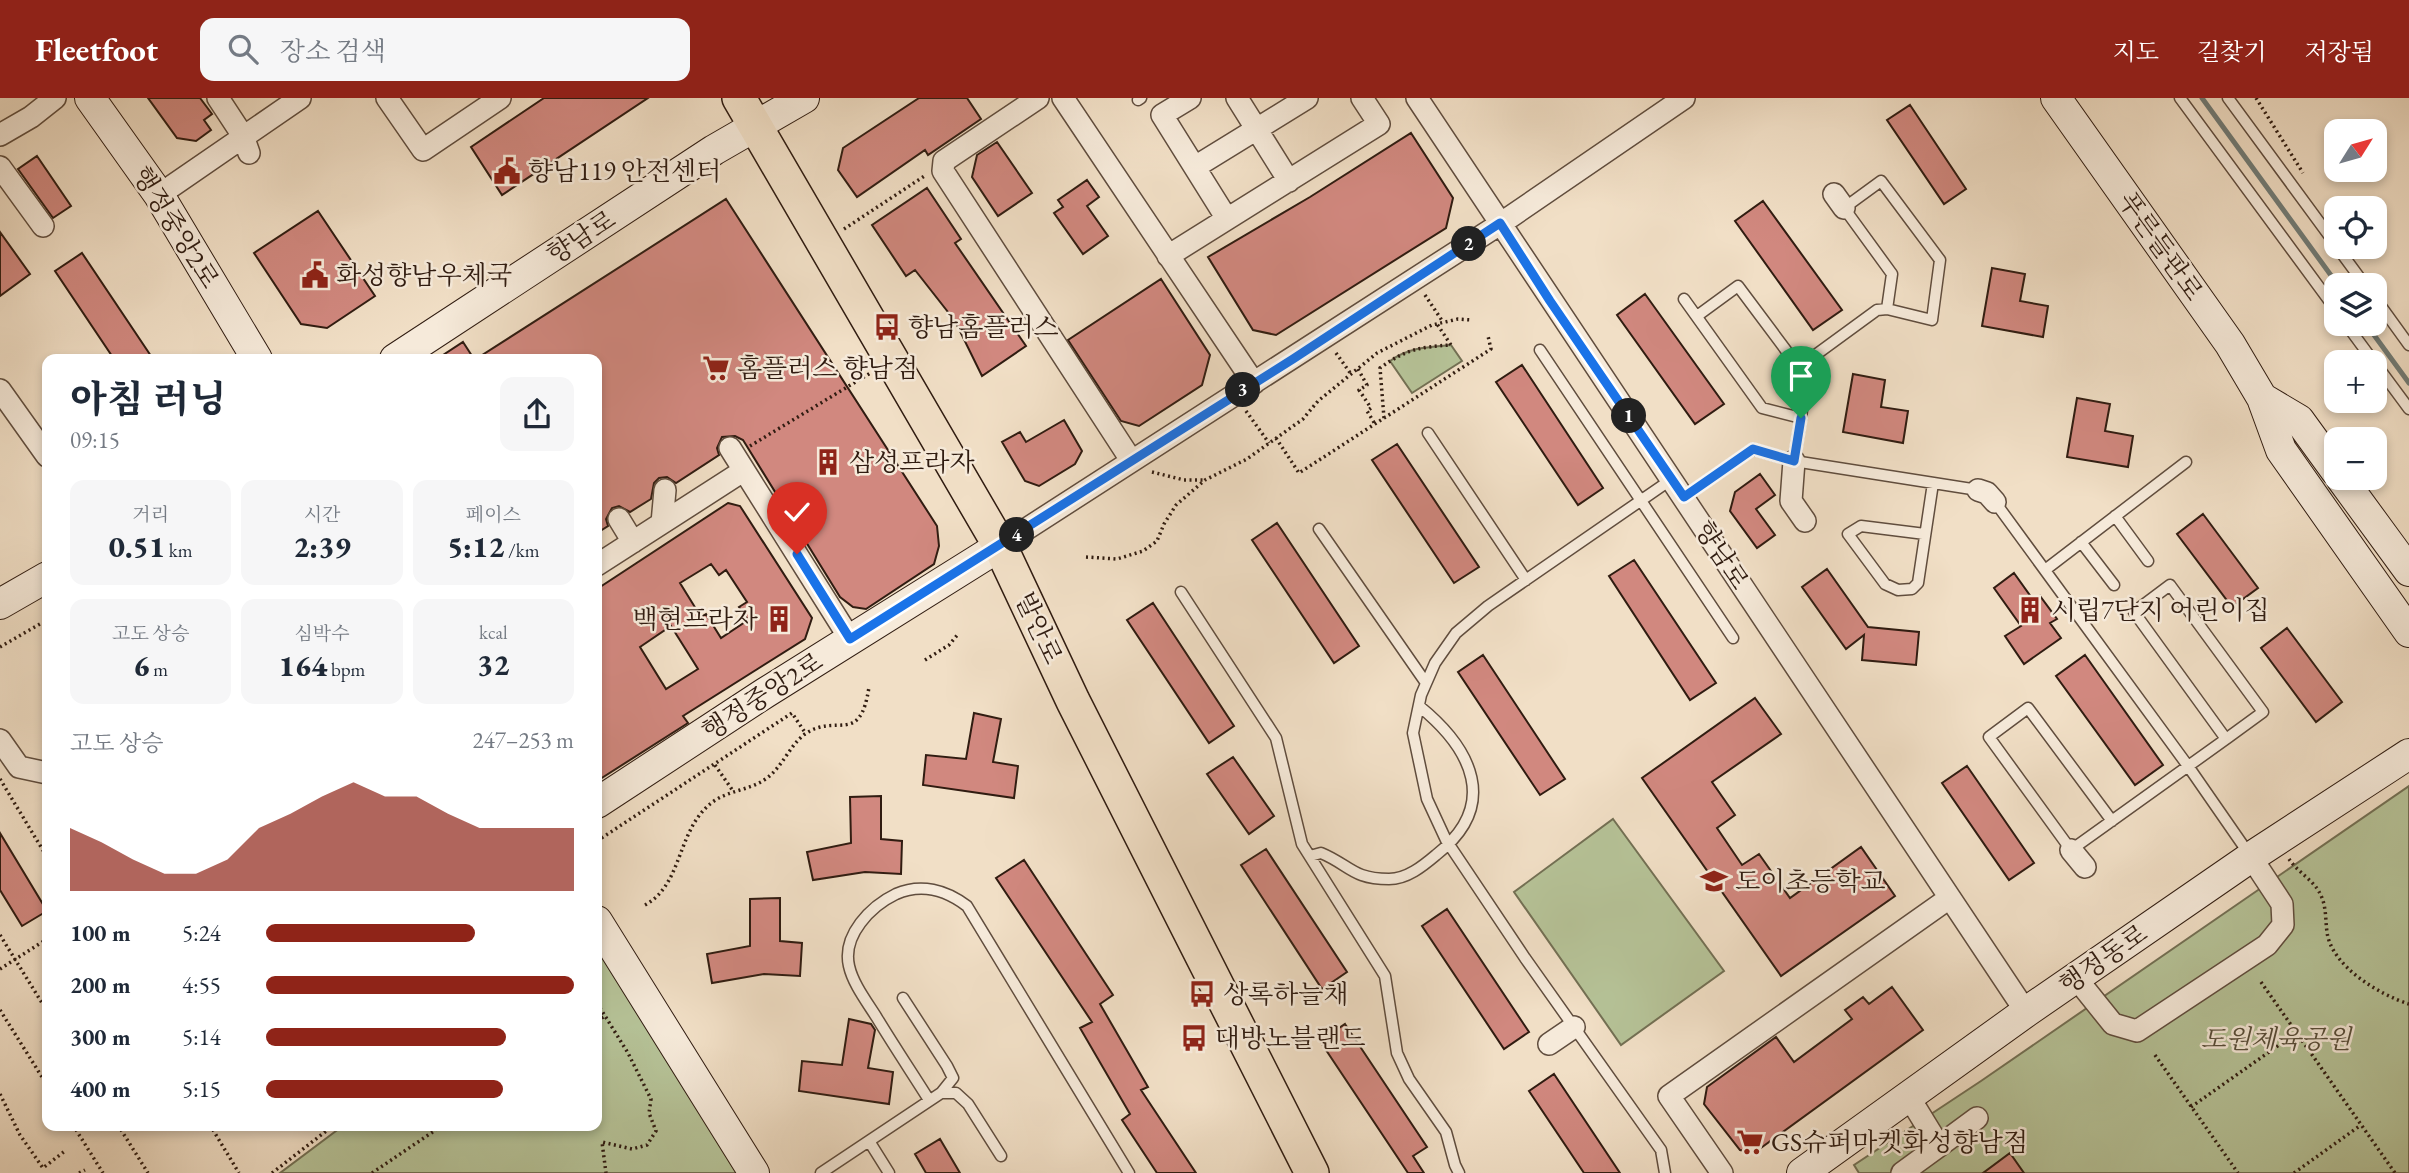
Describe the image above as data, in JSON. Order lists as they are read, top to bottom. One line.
{"streets":{"main road":["발안로"],"street":["행정중앙2로","향남로","푸른들판로","행정동로"]},"crossings":[["행정중앙2로","발안로"],["향남로","발안로"],["향남로","행정동로"]],"parks":["도원체육공원"],"places":{"public building":["향남119 안전센터","화성향남우체국"],"bus stop":["향남홈플러스","상록하늘채","대방노블랜드"],"supermarket":["홈플러스 향남점","GS슈퍼마켓화성향남점"],"building":["삼성프라자","시립7단지 어린이집","백현프라자"],"school or university":["도이초등학교"]},"north":"top right","page":{"header":"Fleetfoot","search":"장소 검색","nav":["지도","길찾기","저장됨"],"map_buttons":["+","−"],"pins":["2","3","1","4"],"heading":["아침 러닝","09:15"],"stats":[["거리","0.51 km"],["시간","2:39"],["페이스","5:12 /km"],["고도 상승","6 m"],["심박수","164 bpm"],["kcal","32"]],"chart":["고도 상승","247–253 m"],"list":[{"name":"100 m","note":"5:24"},{"name":"200 m","note":"4:55"},{"name":"300 m","note":"5:14"},{"name":"400 m","note":"5:15"}]}}
